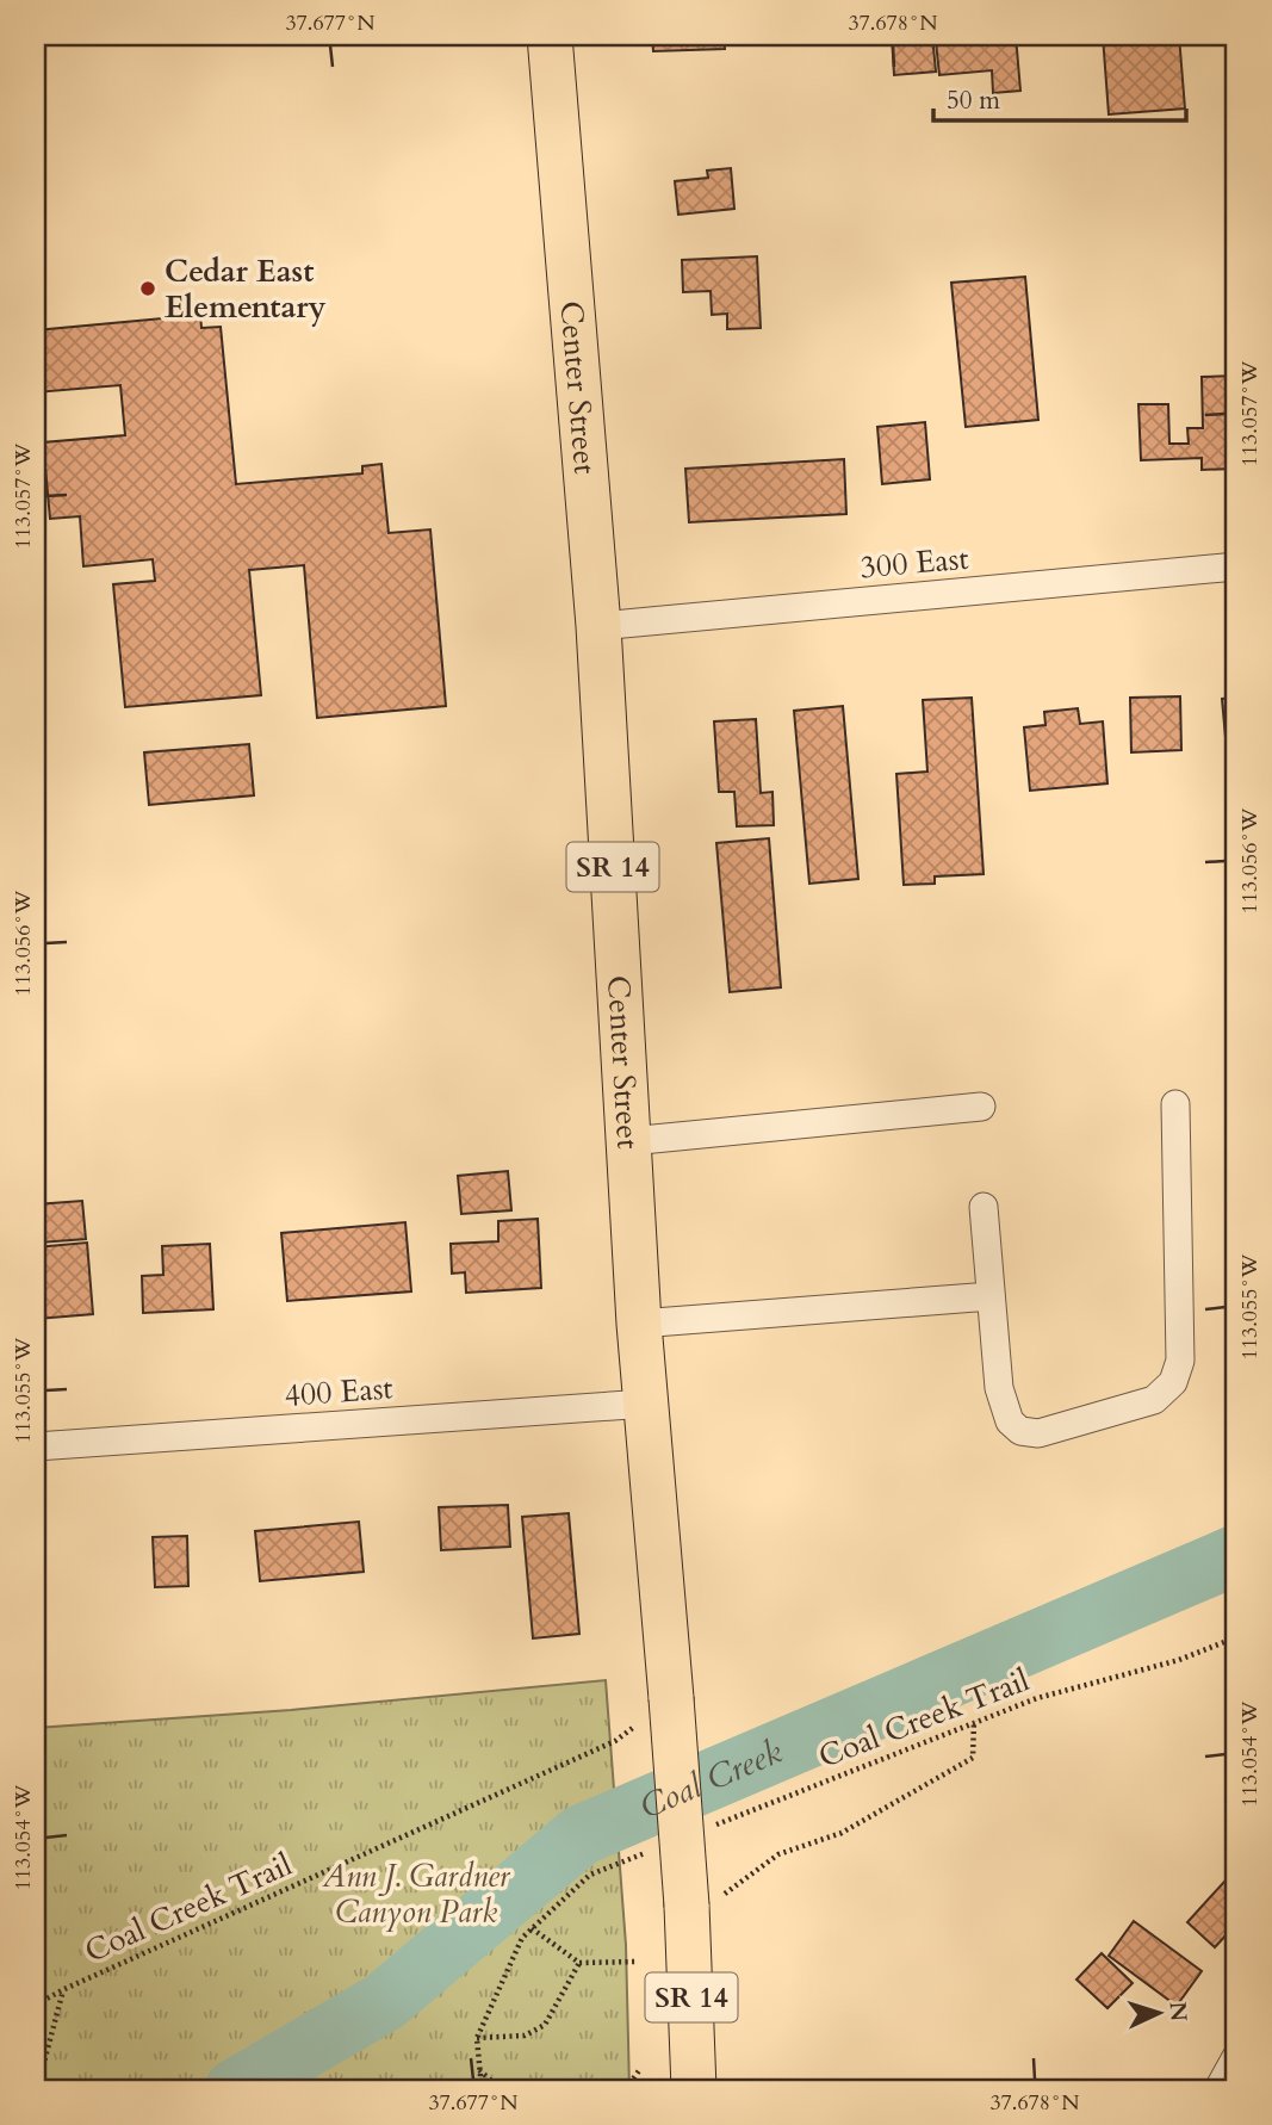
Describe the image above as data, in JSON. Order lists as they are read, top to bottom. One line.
{"streets":{"main road":["Center Street","SR 14"],"street":["300 East","400 East"],"path":["Coal Creek Trail"]},"crossings":[["Center Street","300 East"],["Center Street","400 East"],["Center Street","Coal Creek Trail"]],"water":["Coal Creek"],"parks":["Ann J. Gardner Canyon Park"],"places":["Cedar East Elementary"],"scale_bar":"50 m","north":"right","coordinates":["37.677°N","37.678°N","113.057°W","113.056°W","113.055°W","113.054°W"]}
